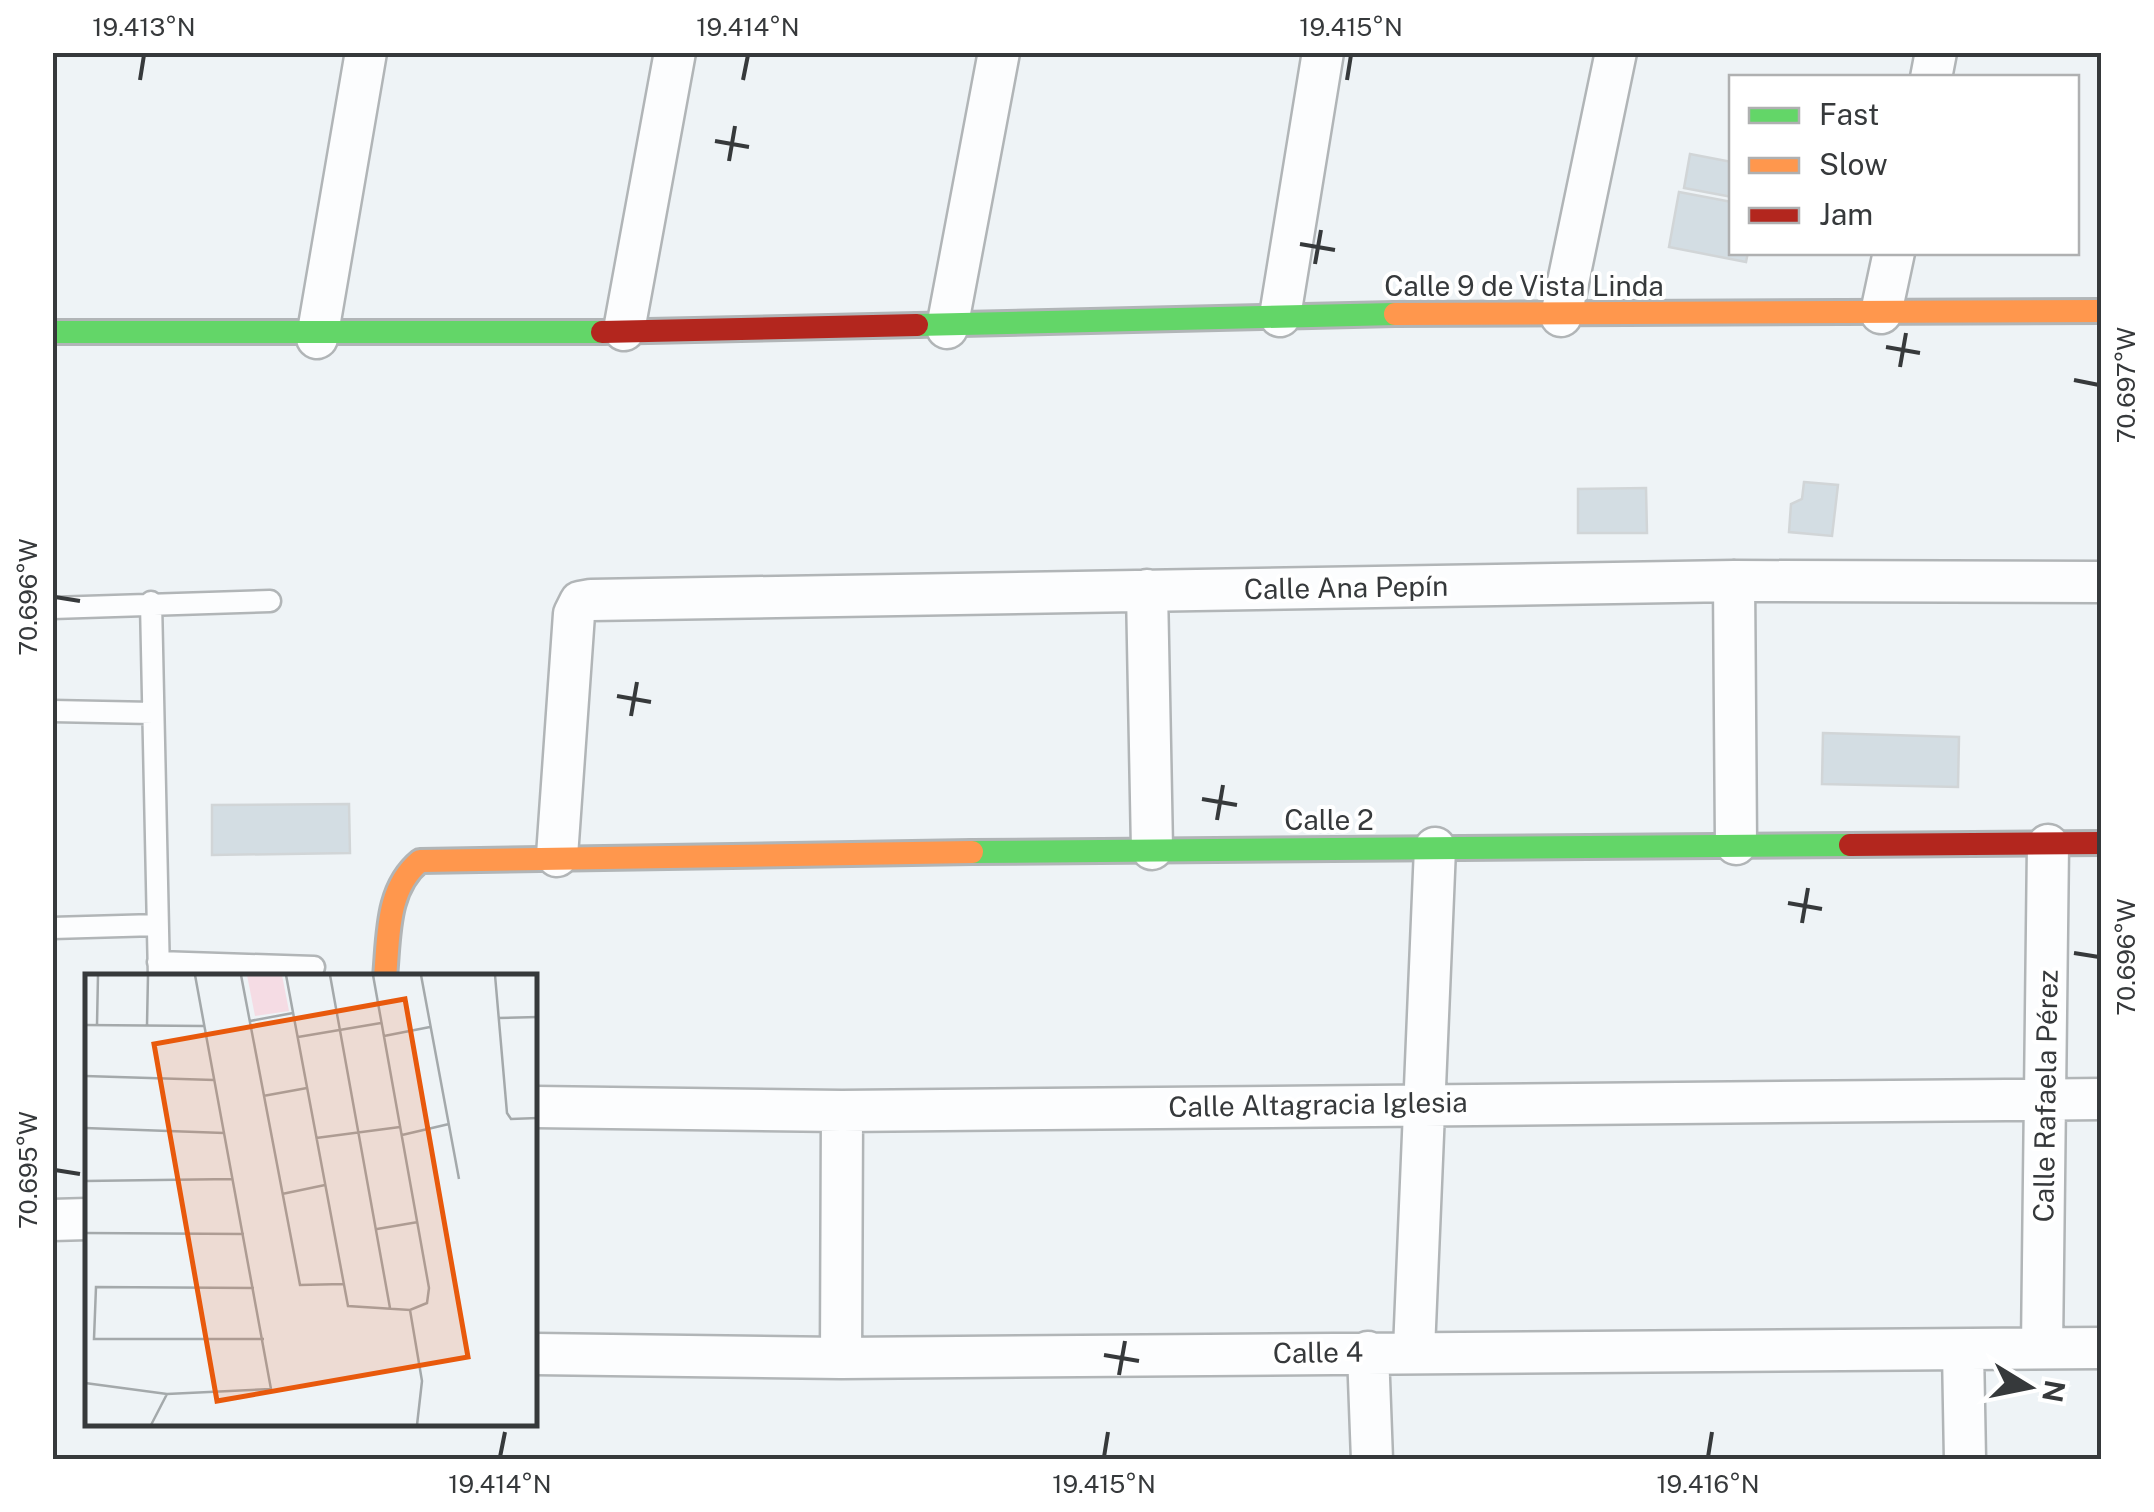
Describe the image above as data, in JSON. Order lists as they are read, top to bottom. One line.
{"streets":{"street":["Calle 9 de Vista Linda","Calle Ana Pepín","Calle 2","Calle Rafaela Pérez","Calle Altagracia Iglesia","Calle 4"]},"crossings":[["Calle Ana Pepín","Calle 2"],["Calle 2","Calle Rafaela Pérez"],["Calle Rafaela Pérez","Calle Altagracia Iglesia"],["Calle Rafaela Pérez","Calle 4"]],"legend":["Fast","Slow","Jam"],"north":"right","coordinates":["19.413°N","19.414°N","19.415°N","70.697°W","70.696°W","70.695°W","19.416°N"]}
